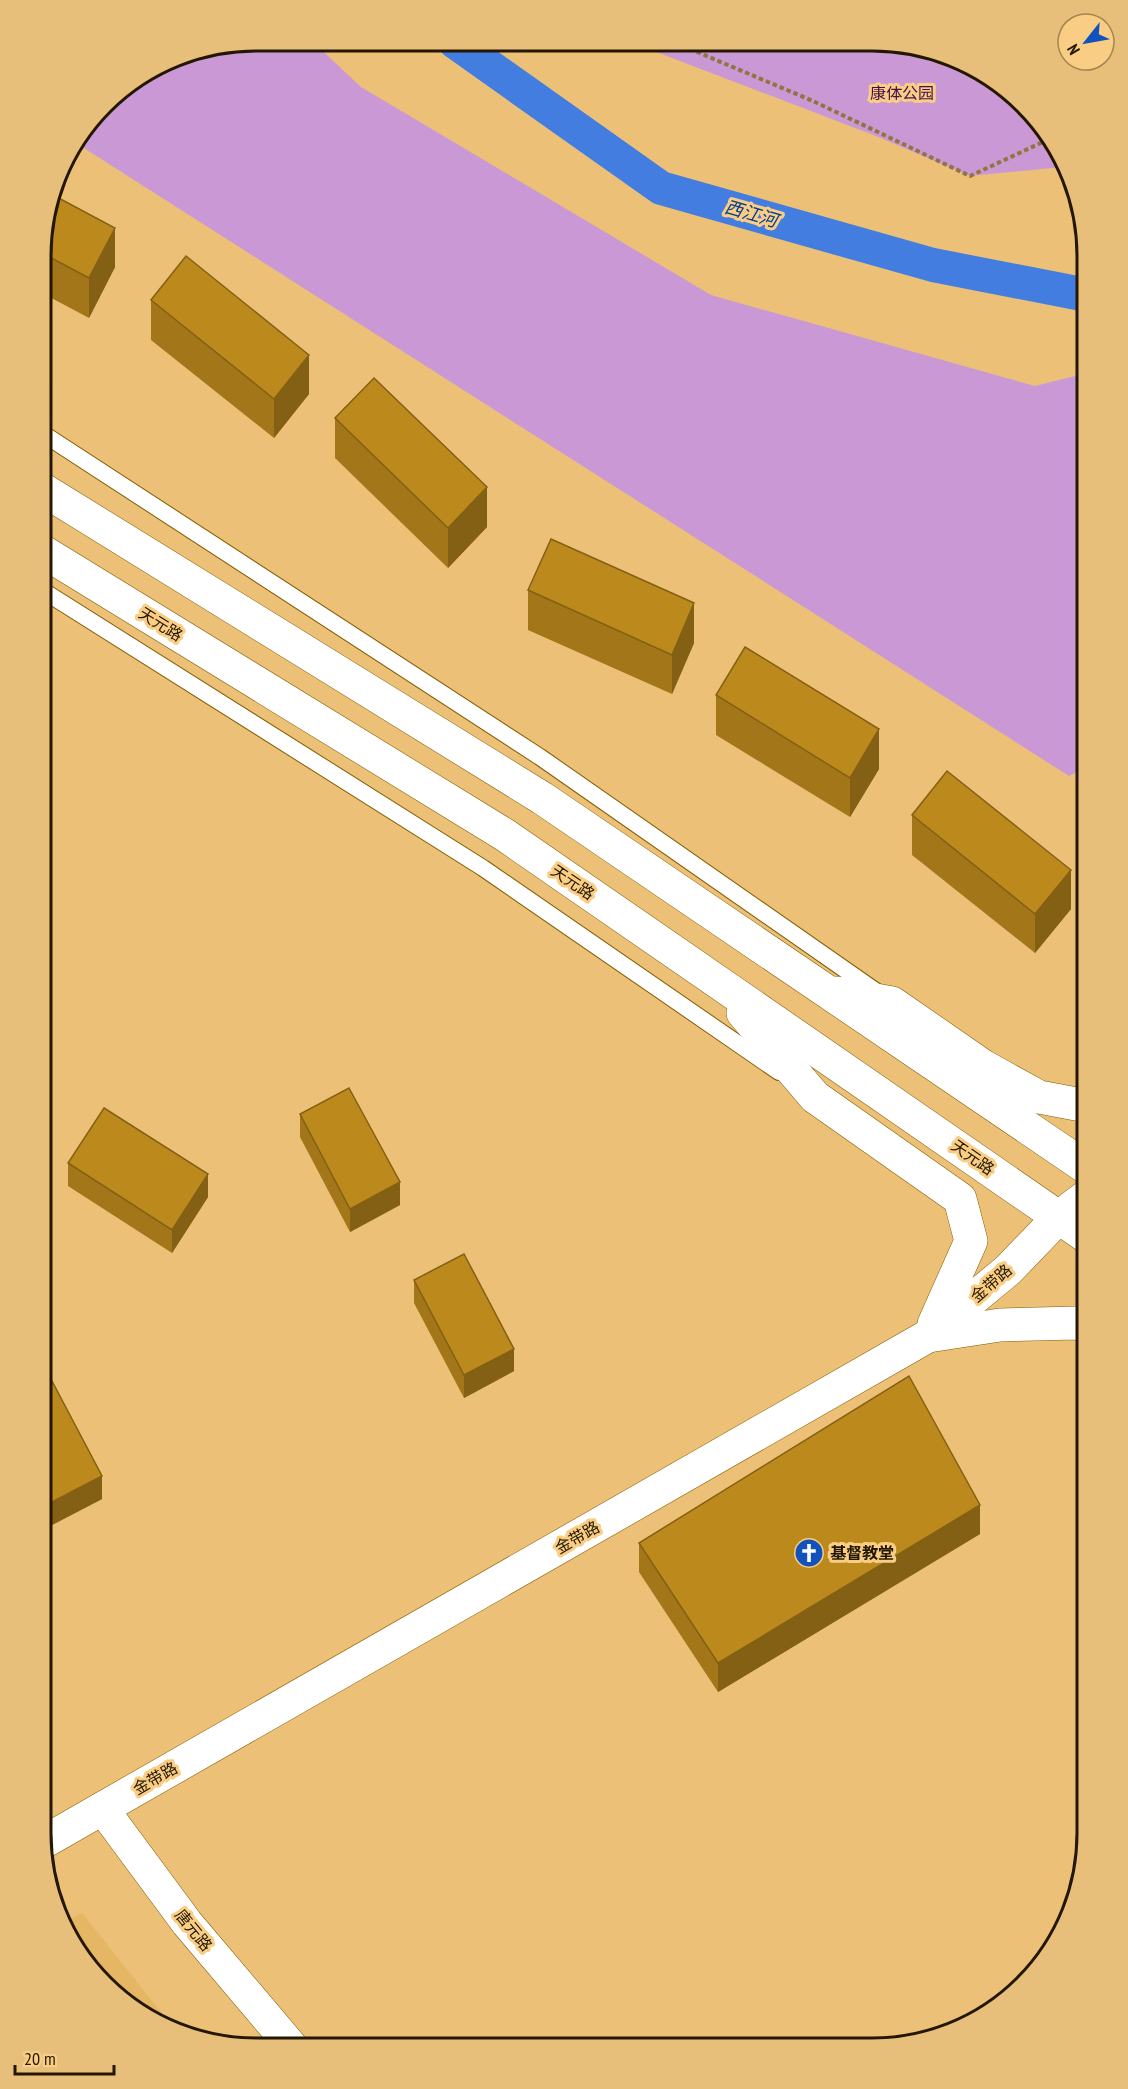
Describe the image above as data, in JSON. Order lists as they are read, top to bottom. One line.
{"streets":{"main road":["天元路","金带路"],"street":["唐元路"]},"crossings":[["天元路","金带路"],["金带路","唐元路"]],"water":["西江河"],"parks":["康体公园"],"places":{"church":["基督教堂"]},"scale_bar":"20 m","north":"bottom left"}
